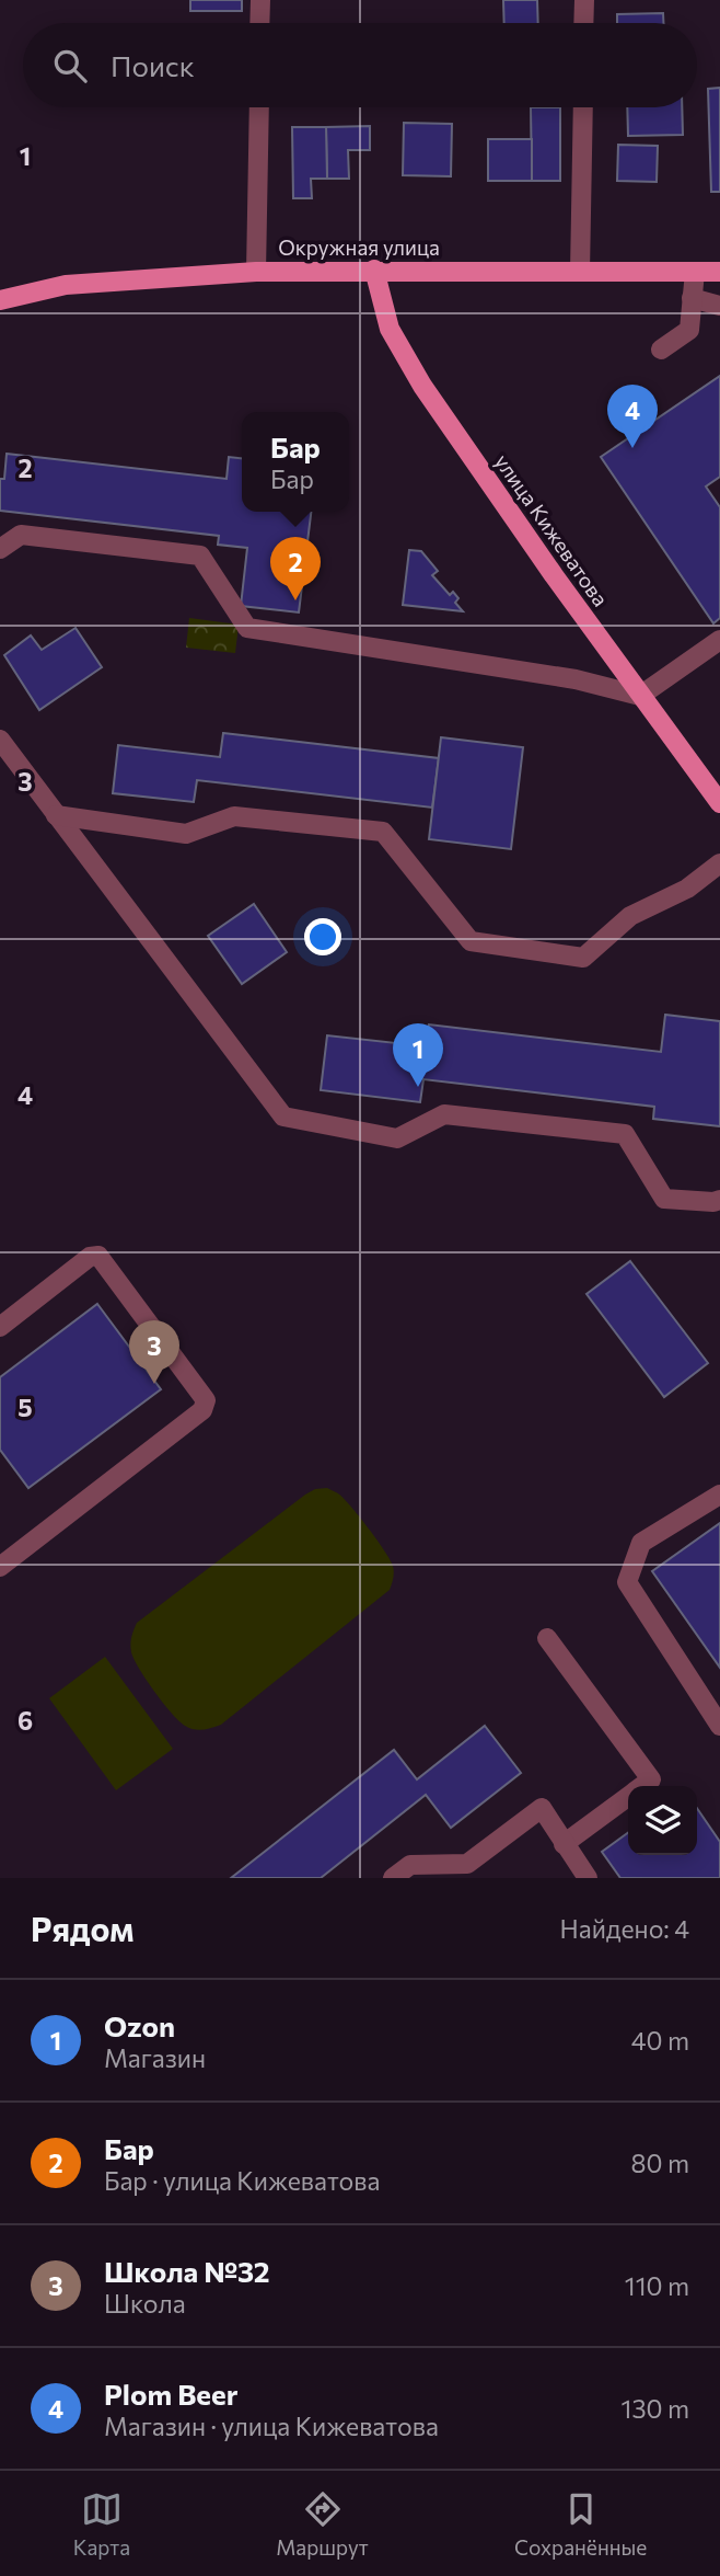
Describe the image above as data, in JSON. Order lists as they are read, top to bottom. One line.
{"streets":{"main road":["Окружная улица","улица Кижеватова"]},"crossings":[["Окружная улица","улица Кижеватова"]],"page":{"search":"Поиск","pins":["4","2","1","3"],"popup":["Бар","Бар"],"heading":["Рядом","Найдено: 4"],"list":[{"mark":"1","name":"Ozon","note":"Магазин","value":"40 m"},{"mark":"2","name":"Бар","note":"Бар · улица Кижеватова","value":"80 m"},{"mark":"3","name":"Школа №32","note":"Школа","value":"110 m"},{"mark":"4","name":"Plom Beer","note":"Магазин · улица Кижеватова","value":"130 m"}],"nav":["Карта","Маршрут","Сохранённые"]},"grid":{"rows":["1","2","3","4","5","6"]}}
